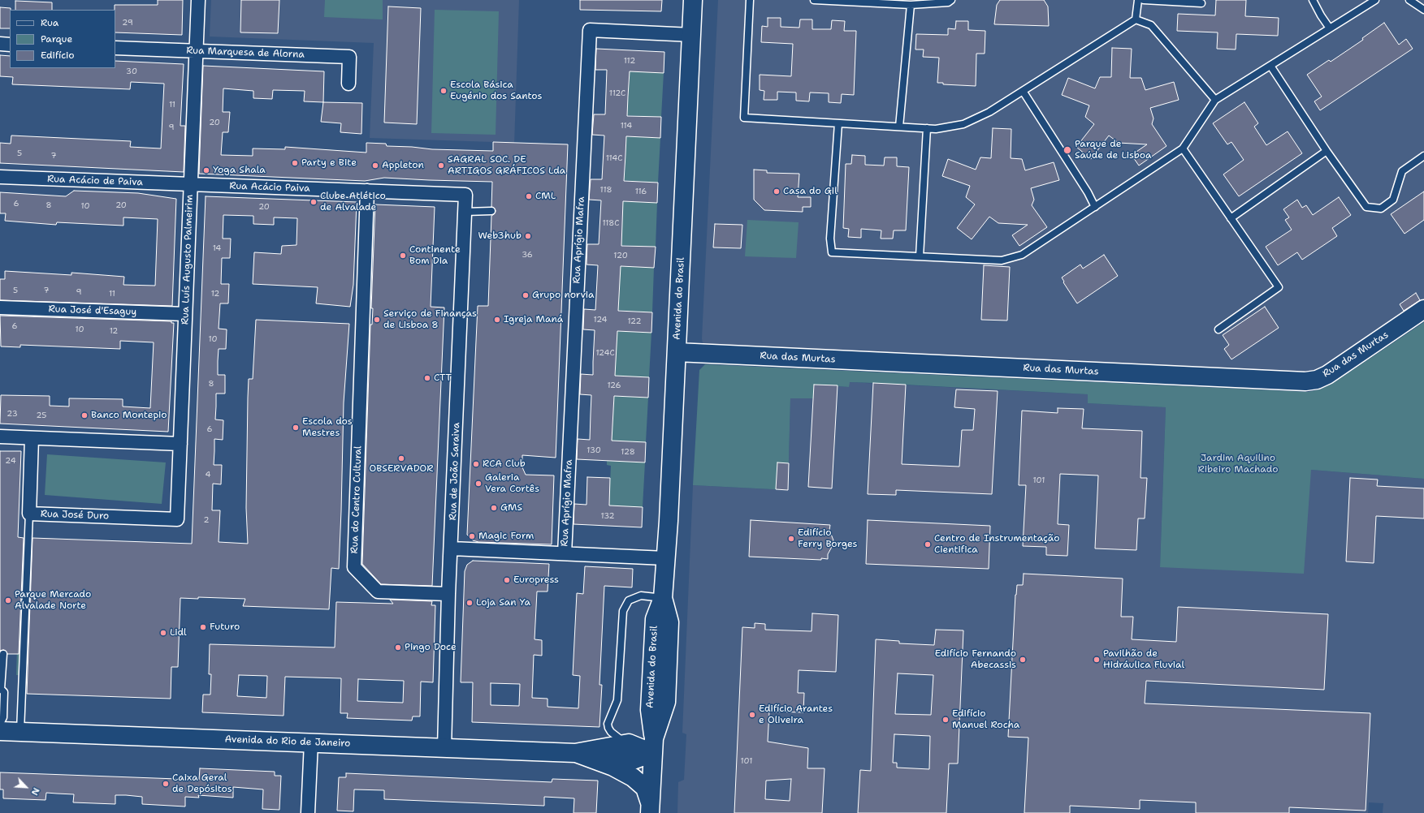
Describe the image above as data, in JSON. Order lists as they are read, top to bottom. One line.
{"streets":{"street":["Rua Marquesa de Alorna","Rua Acácio de Paiva","Rua Acácio Paiva","Rua Aprígio Mafra","Rua Luís Augusto Palmeirim","Avenida do Brasil","Rua José d'Esaguy","Rua das Murtas","Rua de João Saraiva","Rua do Centro Cultural","Rua José Duro","Avenida do Rio de Janeiro"]},"crossings":[["Rua Marquesa de Alorna","Rua Luís Augusto Palmeirim"],["Rua Acácio de Paiva","Rua Acácio Paiva"],["Rua Acácio de Paiva","Rua Luís Augusto Palmeirim"],["Rua Acácio Paiva","Rua Luís Augusto Palmeirim"],["Rua Acácio Paiva","Rua de João Saraiva"],["Rua Acácio Paiva","Rua do Centro Cultural"],["Rua Aprígio Mafra","Avenida do Brasil"],["Rua Aprígio Mafra","Rua de João Saraiva"],["Rua Luís Augusto Palmeirim","Rua José d'Esaguy"],["Rua Luís Augusto Palmeirim","Rua José Duro"],["Avenida do Brasil","Rua das Murtas"],["Avenida do Brasil","Avenida do Rio de Janeiro"],["Rua de João Saraiva","Rua do Centro Cultural"],["Rua de João Saraiva","Avenida do Rio de Janeiro"]],"parks":["Jardim Aquilino Ribeiro Machado"],"places":["Escola Básica Eugénio dos Santos","Parque de Saúde de Lisboa","Party e Bite","Appleton","SAGRAL SOC. DE ARTIGOS GRÁFICOS Lda","Yoga Shala","Casa do Gil","CML","Clube Atlético de Alvalade","Web3hub","Continente Bom Dia","Grupo norvia","Serviço de Finanças de Lisboa 8","Igreja Maná","CTT","Banco Montepio","Escola dos Mestres","OBSERVADOR","RCA Club","Galeria Vera Cortês","GMS","Magic Form","Edifício Ferry Borges","Centro de Instrumentação Cientifica","Europress","Parque Mercado Alvalade Norte","Loja San Ya","Futuro","Lidl","Pingo Doce","Edifício Fernando Abecassis","Pavilhão de Hidráulica Fluvial","Edifício Arantes e Oliveira","Edifício Manuel Rocha","Caixa Geral de Depósitos"],"house_numbers":["29","112","30","112C","11","20","114","9","5","7","114C","118","116","6","8","20","10","20","118C","14","36","120","5","7","9","11","12","124","122","6","10","12","10","124C","8","126","23","25","6","130","128","24","4","101","132","2","101"],"legend":["Rua","Parque","Edifício"],"north":"bottom right"}
